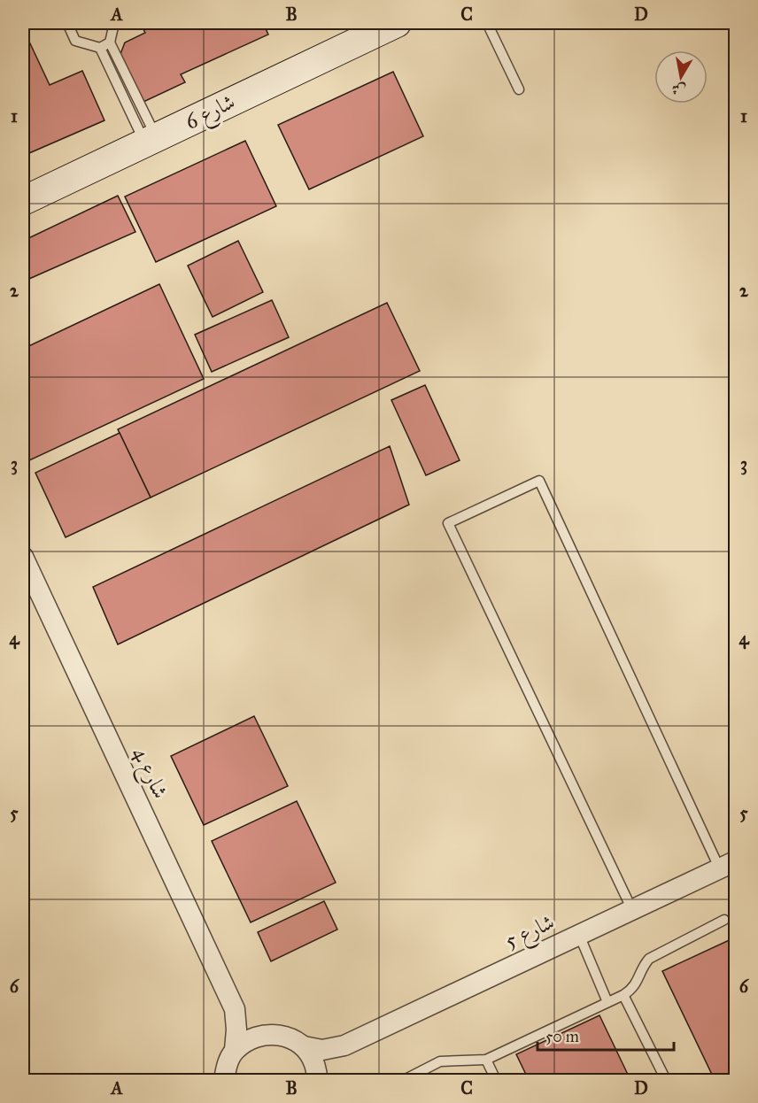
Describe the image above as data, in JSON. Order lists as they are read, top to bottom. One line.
{"streets":{"street":["شارع 6","شارع 4","شارع 5"]},"crossings":[["شارع 4","شارع 5"]],"scale_bar":"50 m","north":"bottom","grid":{"columns":["A","B","C","D"],"rows":["1","2","3","4","5","6"]}}
